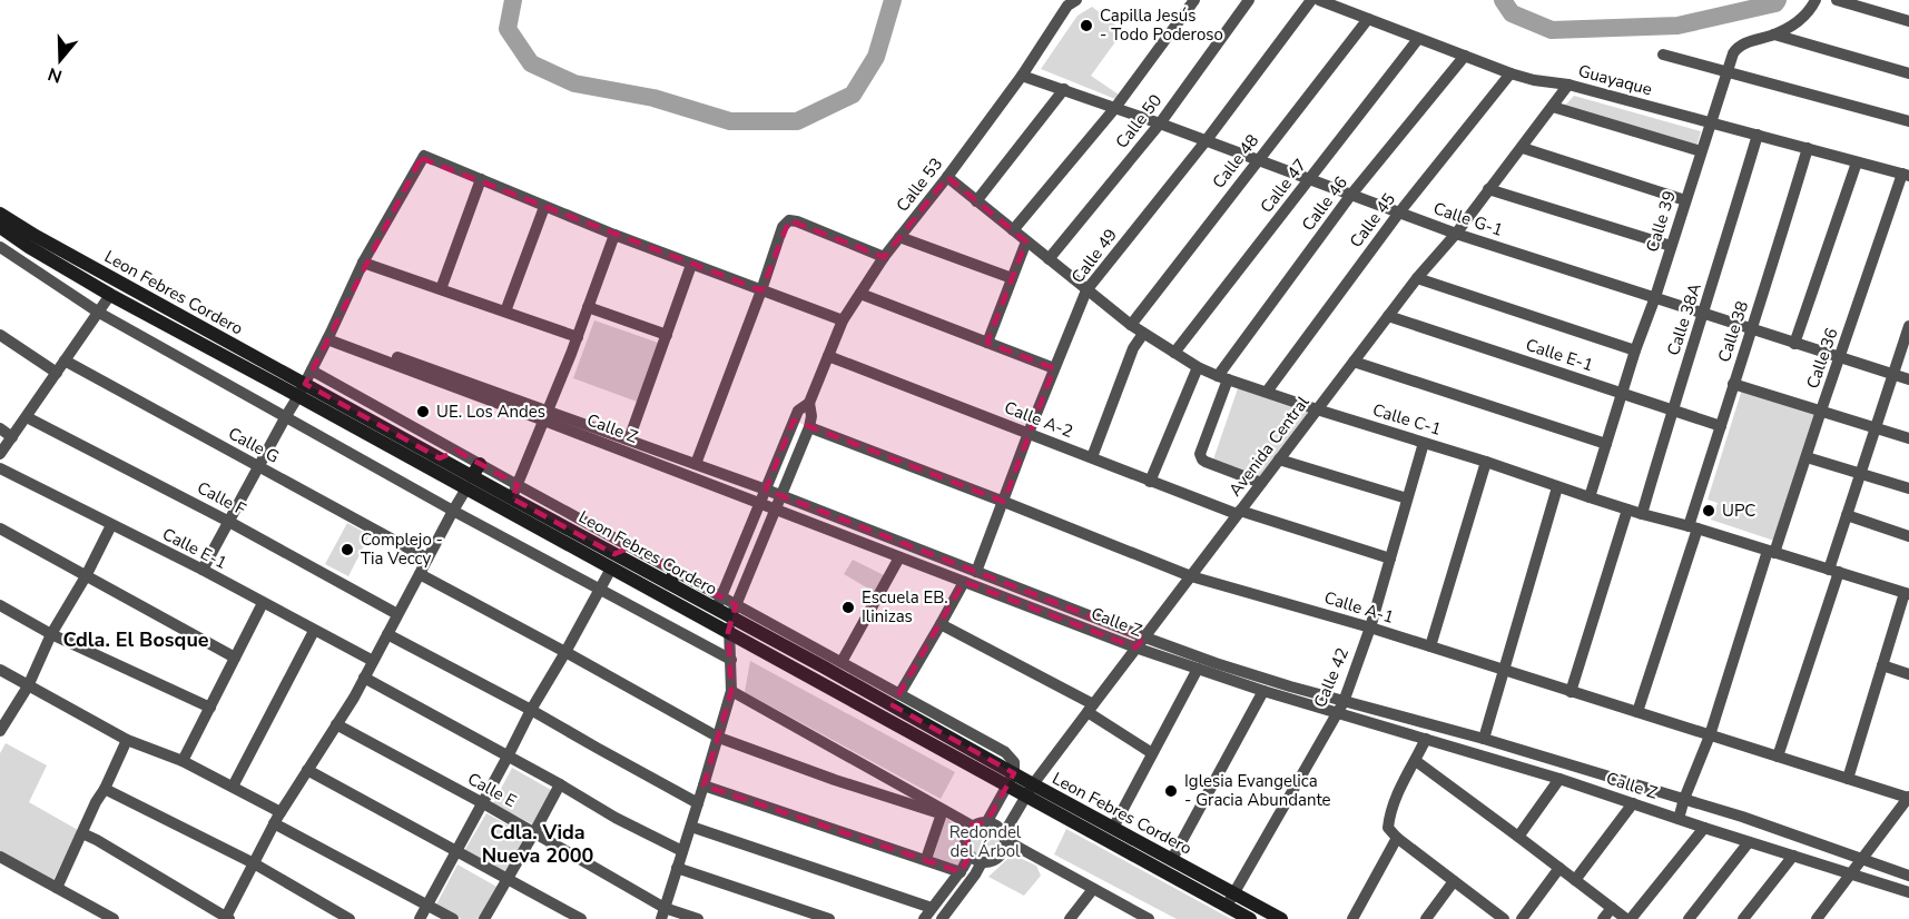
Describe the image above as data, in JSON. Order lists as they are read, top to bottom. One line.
{"streets":{"street":["Guayaque","Calle 50","Calle 48","Calle 53","Calle 47","Calle 46","Calle G-1","Calle 45","Calle 39","Calle 49","Leon Febres Cordero","Calle 38A","Calle 38","Calle E-1","Calle 36","Calle A-2","Calle C-1","Calle Z","Calle G","Avenida Central","Calle F","Calle A-1","Calle 42","Calle E"]},"crossings":[["Guayaque","Calle 48"],["Guayaque","Calle 47"],["Guayaque","Calle 46"],["Guayaque","Calle 45"],["Guayaque","Calle 39"],["Guayaque","Calle 38A"],["Guayaque","Calle 38"],["Guayaque","Calle 36"],["Guayaque","Avenida Central"],["Calle 50","Calle G-1"],["Calle 50","Calle C-1"],["Calle 48","Calle G-1"],["Calle 48","Calle C-1"],["Calle 53","Calle G-1"],["Calle 53","Leon Febres Cordero"],["Calle 53","Calle A-2"],["Calle 53","Calle C-1"],["Calle 53","Calle Z"],["Calle 53","Calle A-1"],["Calle 53","Calle E"],["Calle 47","Calle G-1"],["Calle 47","Calle C-1"],["Calle 46","Calle G-1"],["Calle 46","Calle C-1"],["Calle 46","Avenida Central"],["Calle G-1","Calle 45"],["Calle G-1","Calle 39"],["Calle G-1","Calle 49"],["Calle G-1","Calle 38A"],["Calle G-1","Calle 38"],["Calle G-1","Calle 36"],["Calle G-1","Avenida Central"],["Calle 45","Calle C-1"],["Calle 39","Calle E-1"],["Calle 39","Calle C-1"],["Calle 49","Calle A-2"],["Calle 49","Calle C-1"],["Calle 49","Calle Z"],["Calle 49","Calle A-1"],["Leon Febres Cordero","Avenida Central"],["Leon Febres Cordero","Calle 42"],["Calle 38A","Calle E-1"],["Calle 38A","Calle C-1"],["Calle 38","Calle E-1"],["Calle 38","Calle C-1"],["Calle 38","Calle A-1"],["Calle E-1","Avenida Central"],["Calle 36","Calle C-1"],["Calle 36","Calle Z"],["Calle 36","Calle A-1"],["Calle A-2","Avenida Central"],["Calle A-2","Calle 42"],["Calle C-1","Avenida Central"],["Calle C-1","Calle 42"],["Calle Z","Avenida Central"],["Calle Z","Calle 42"],["Avenida Central","Calle A-1"],["Calle A-1","Calle 42"]],"districts":["Cdla. El Bosque","Cdla. Vida Nueva 2000"],"parks":["Redondel del Árbol"],"places":["Capilla Jesús - Todo Poderoso","UE. Los Andes","UPC","Complejo - Tia Veccy","Escuela EB. Ilinizas","Iglesia Evangelica - Gracia Abundante"],"north":"bottom"}
